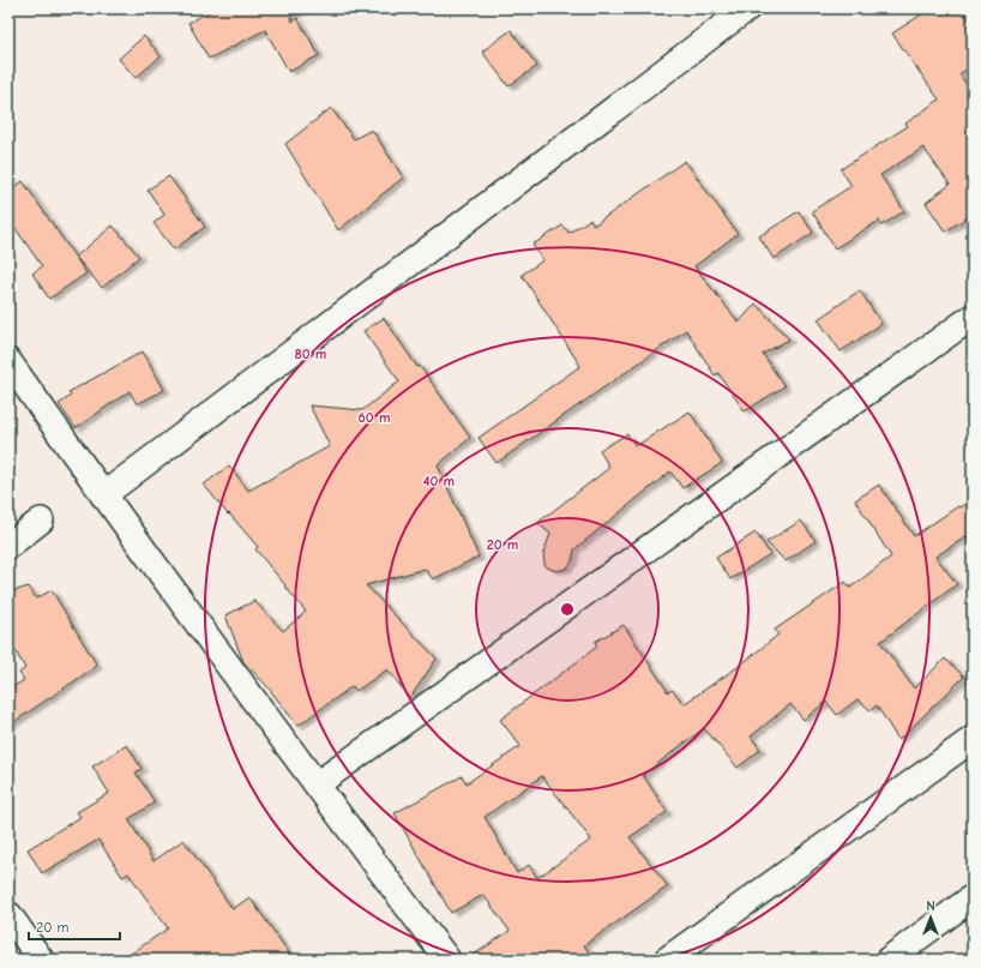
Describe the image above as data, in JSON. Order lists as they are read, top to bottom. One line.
{"scale_bar":"20 m","north":"top","rings":["80 m","60 m","40 m","20 m"]}
